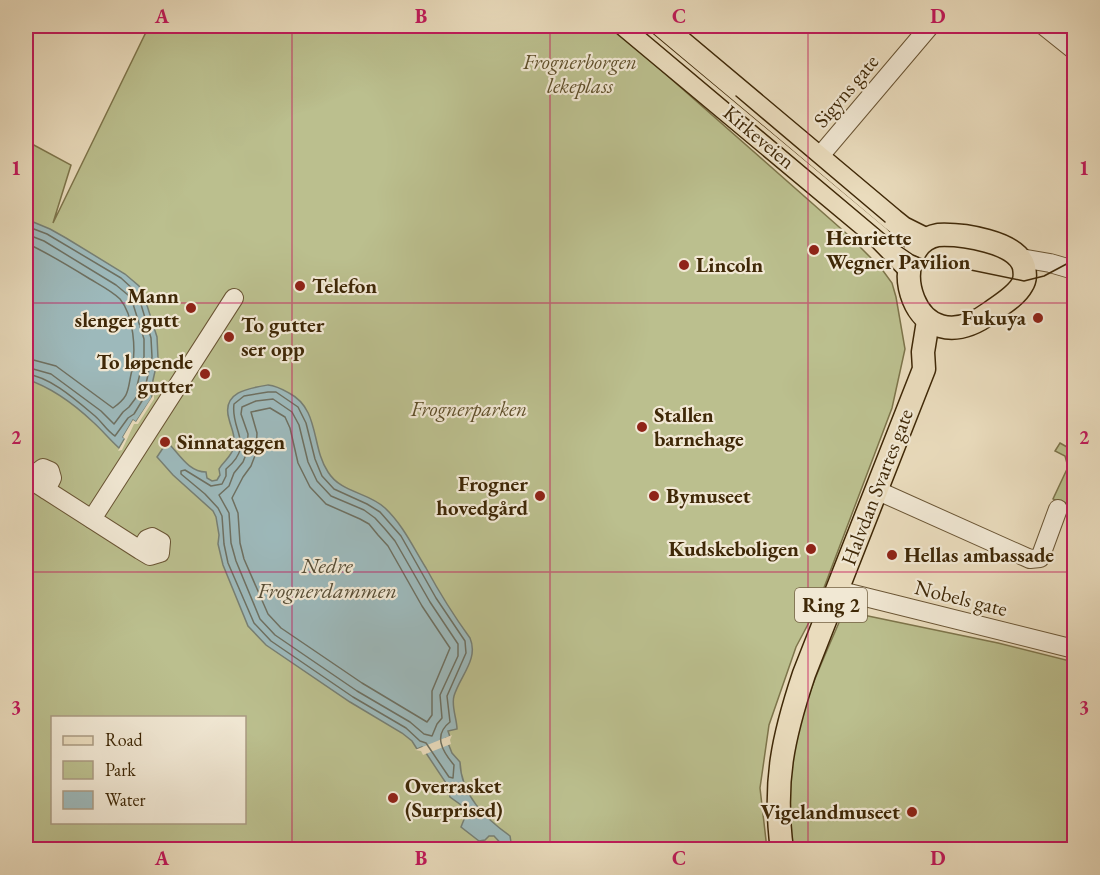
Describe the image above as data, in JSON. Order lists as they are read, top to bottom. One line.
{"streets":{"main road":["Kirkeveien","Halvdan Svartes gate","Ring 2"],"street":["Sigyns gate","Nobels gate"]},"crossings":[["Kirkeveien","Halvdan Svartes gate"],["Halvdan Svartes gate","Nobels gate"]],"water":["Nedre Frognerdammen"],"parks":["Frognerborgen lekeplass","Frognerparken"],"places":["Henriette Wegner Pavilion","Lincoln","Telefon","Mann slenger gutt","Fukuya","To gutter ser opp","To løpende gutter","Stallen barnehage","Sinnataggen","Frogner hovedgård","Bymuseet","Kudskeboligen","Hellas ambassade","Overrasket (Surprised)","Vigelandmuseet"],"legend":["Road","Park","Water"],"grid":{"columns":["A","B","C","D"],"rows":["1","2","3"]}}
